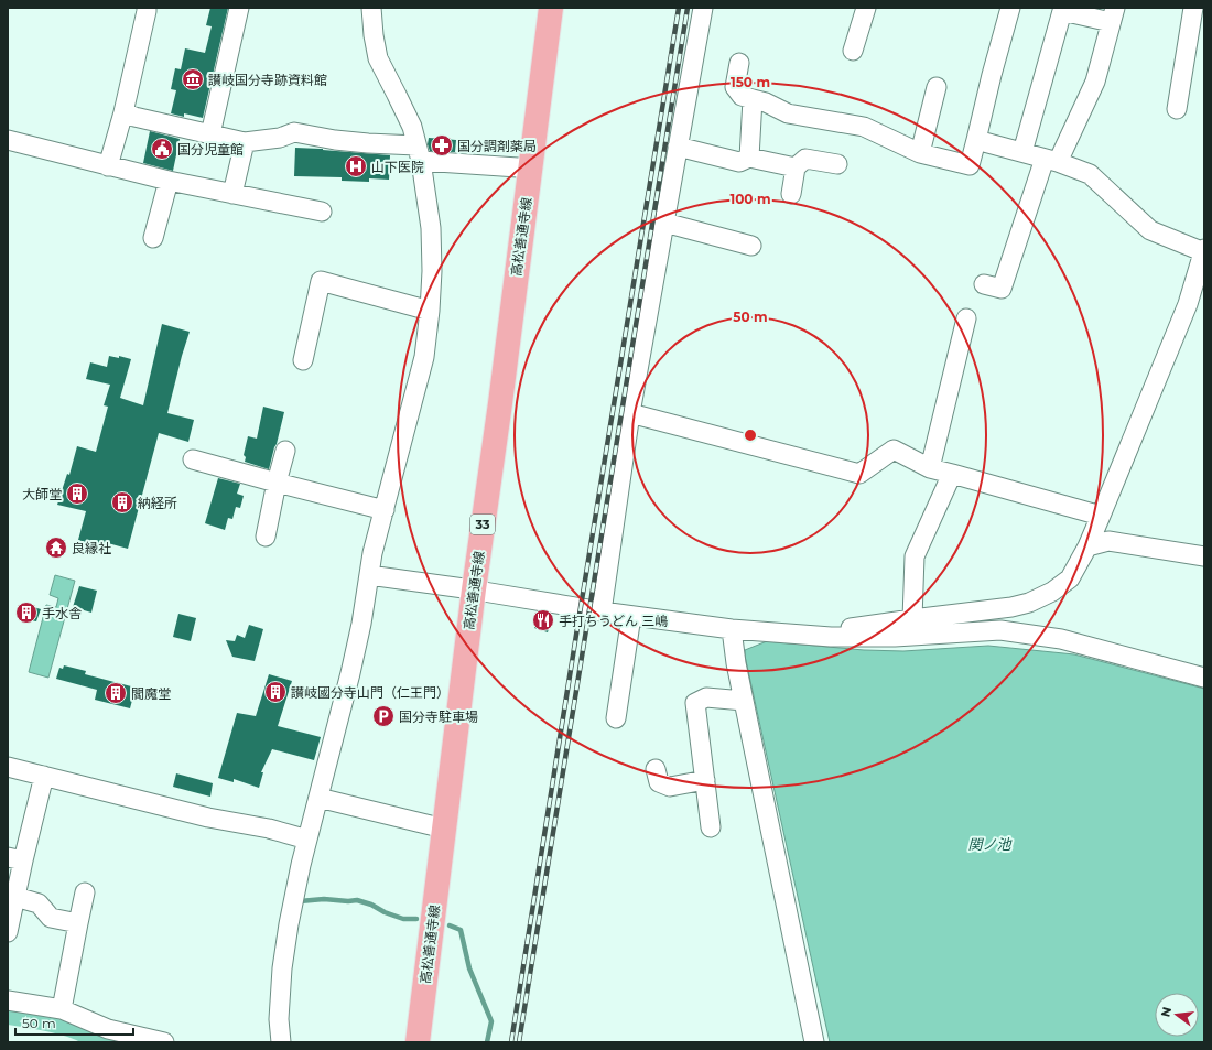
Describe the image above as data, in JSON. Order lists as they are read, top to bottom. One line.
{"streets":{"main road":["高松善通寺線","33"]},"water":["関ノ池"],"places":{"museum":["讃岐国分寺跡資料館"],"pharmacy":["国分調剤薬局"],"public building":["国分児童館"],"hospital":["山下医院"],"building":["大師堂","納経所","手水舎","讃岐國分寺山門（仁王門）","閻魔堂"],"temple":["良縁社"],"restaurant":["手打ちうどん 三嶋"],"parking":["国分寺駐車場"]},"scale_bar":"50 m","north":"left","rings":["150 m","100 m","50 m"]}
